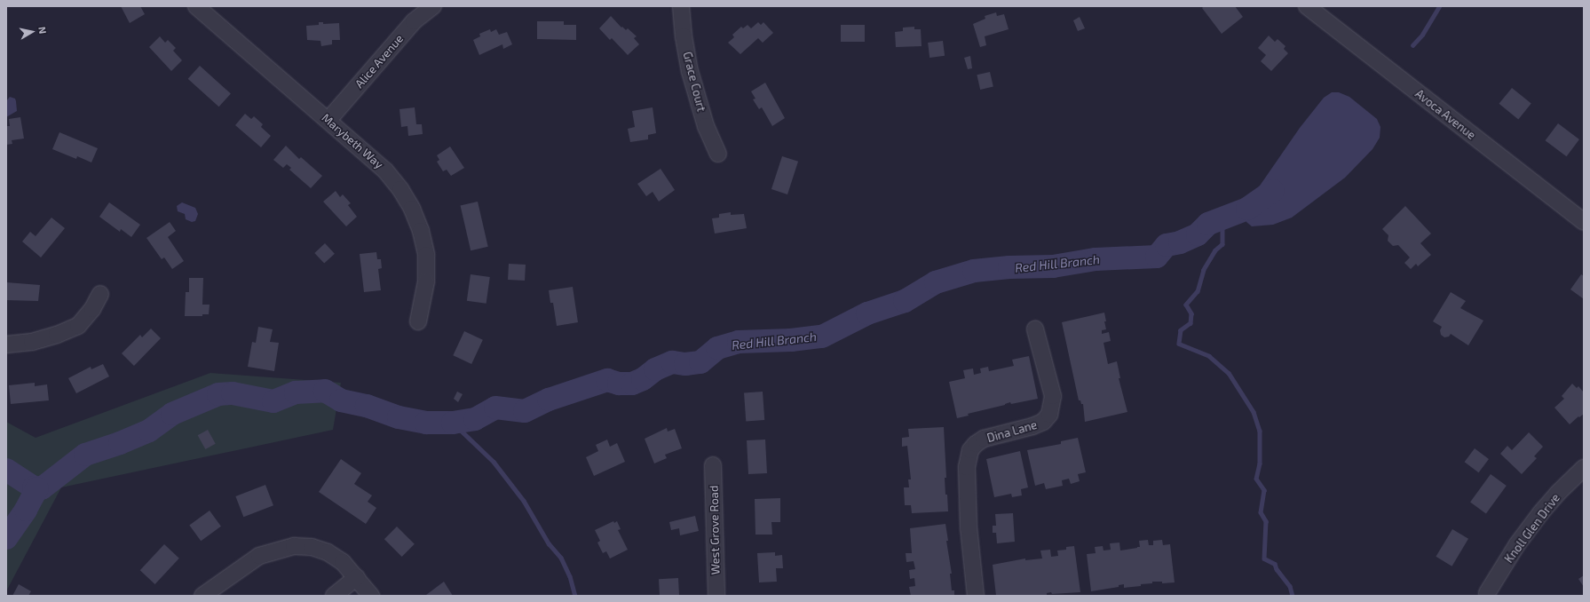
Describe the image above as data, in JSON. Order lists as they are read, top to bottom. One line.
{"streets":{"street":["Alice Avenue","Grace Court","Avoca Avenue","Marybeth Way","Dina Lane","Knoll Glen Drive","West Grove Road"]},"crossings":[["Alice Avenue","Marybeth Way"]],"water":["Red Hill Branch"],"north":"right"}
